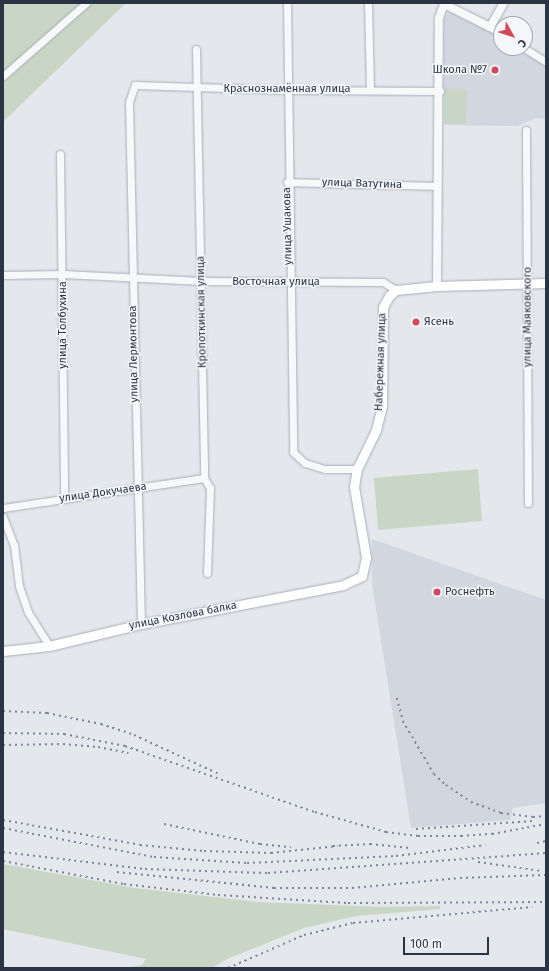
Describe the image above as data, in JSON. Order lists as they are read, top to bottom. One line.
{"streets":{"main road":["Восточная улица","Набережная улица","улица Козлова балка"],"street":["Краснознамённая улица","улица Ватутина","улица Ушакова","Кропоткинская улица","улица Маяковского","улица Толбухина","улица Лермонтова","улица Докучаева"]},"crossings":[["Краснознамённая улица","улица Ушакова"],["Краснознамённая улица","Кропоткинская улица"],["Краснознамённая улица","улица Лермонтова"],["улица Ватутина","улица Ушакова"],["улица Ушакова","Восточная улица"],["улица Ушакова","Набережная улица"],["Восточная улица","Кропоткинская улица"],["Восточная улица","улица Маяковского"],["Восточная улица","улица Толбухина"],["Восточная улица","улица Лермонтова"],["Восточная улица","Набережная улица"],["Кропоткинская улица","улица Докучаева"],["улица Толбухина","улица Докучаева"],["улица Лермонтова","улица Докучаева"],["улица Лермонтова","улица Козлова балка"],["Набережная улица","улица Козлова балка"]],"places":["Школа №7","Ясень","Роснефть"],"scale_bar":"100 m","north":"bottom right"}
